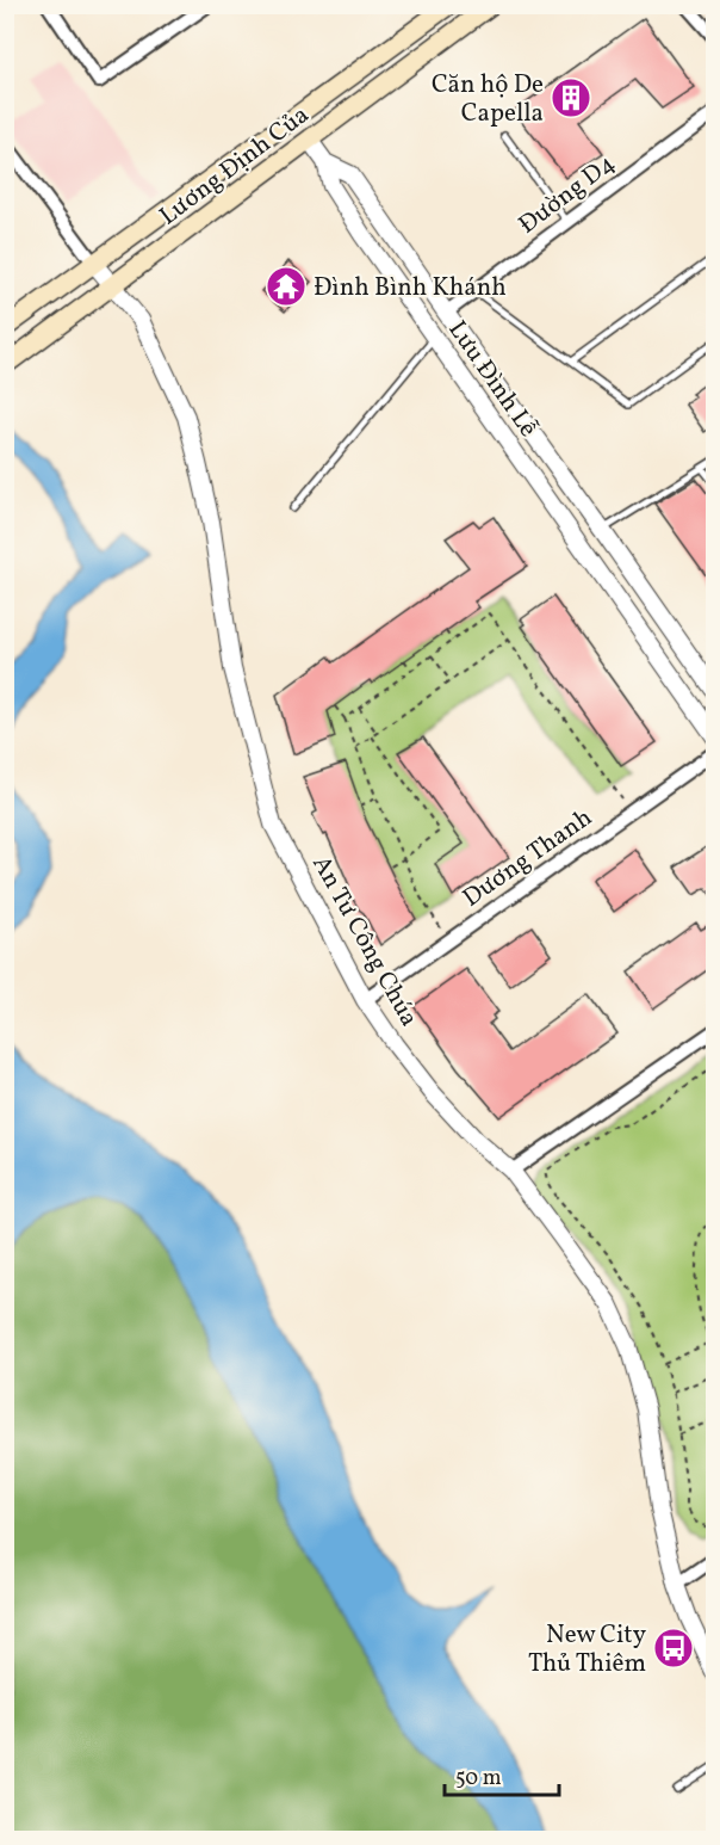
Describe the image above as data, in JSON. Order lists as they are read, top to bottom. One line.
{"streets":{"main road":["Lương Định Của"],"street":["Đường D4","Lưu Đình Lễ","Dương Thanh","An Tư Công Chúa"]},"crossings":[["Lương Định Của","An Tư Công Chúa"],["Đường D4","Lưu Đình Lễ"],["Dương Thanh","An Tư Công Chúa"]],"places":{"building":["Căn hộ De Capella"],"temple":["Đình Bình Khánh"],"bus stop":["New City Thủ Thiêm"]},"scale_bar":"50 m"}
